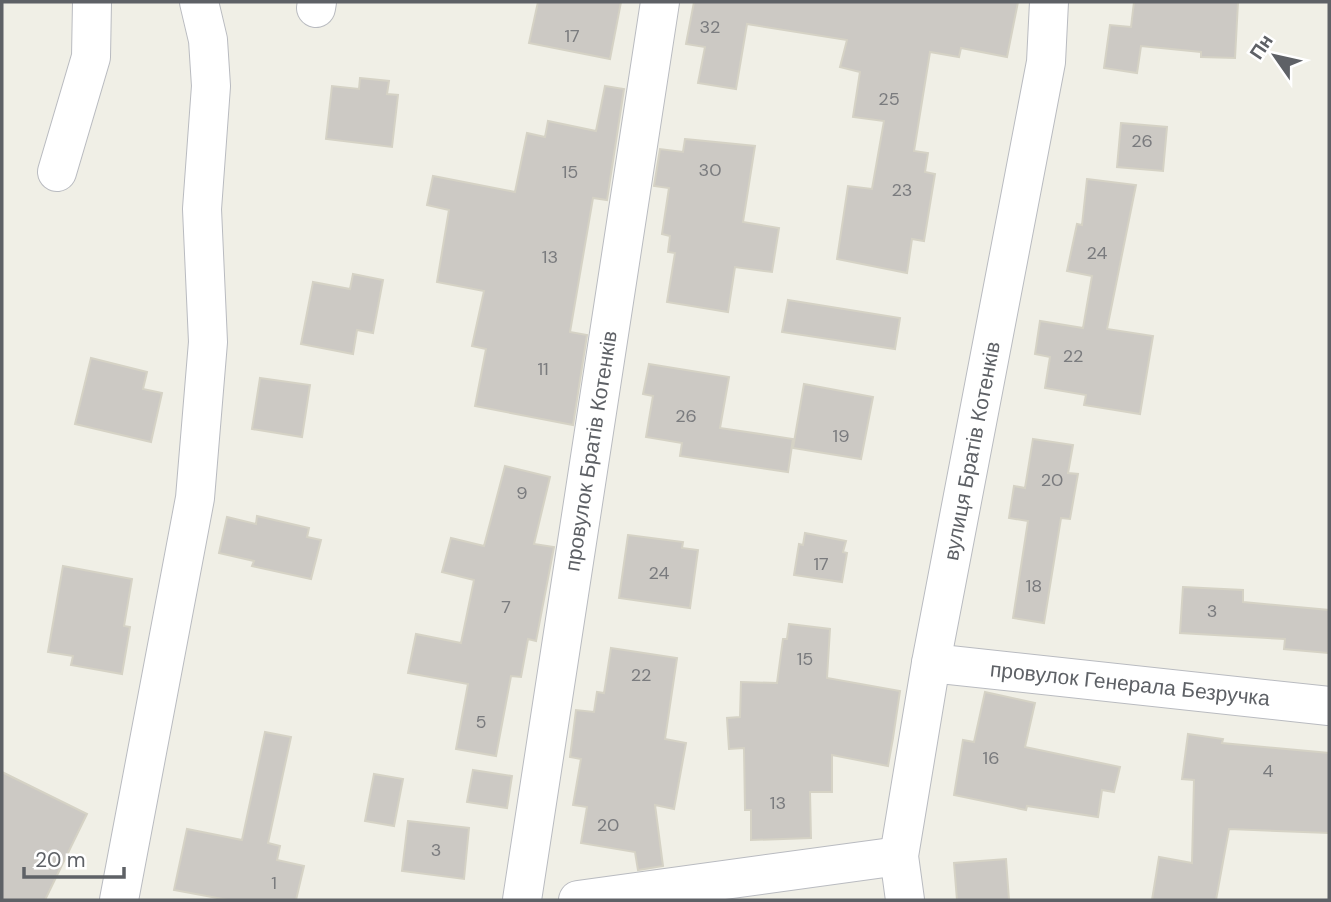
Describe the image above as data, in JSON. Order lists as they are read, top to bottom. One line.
{"streets":{"street":["провулок Братів Котенків","вулиця Братів Котенків","провулок Генерала Безручка"]},"crossings":[["вулиця Братів Котенків","провулок Генерала Безручка"]],"house_numbers":["32","17","25","26","30","15","23","24","13","22","11","26","19","20","9","17","24","18","7","3","15","22","5","16","4","13","20","3","1"],"scale_bar":"20 m","north":"top left"}
